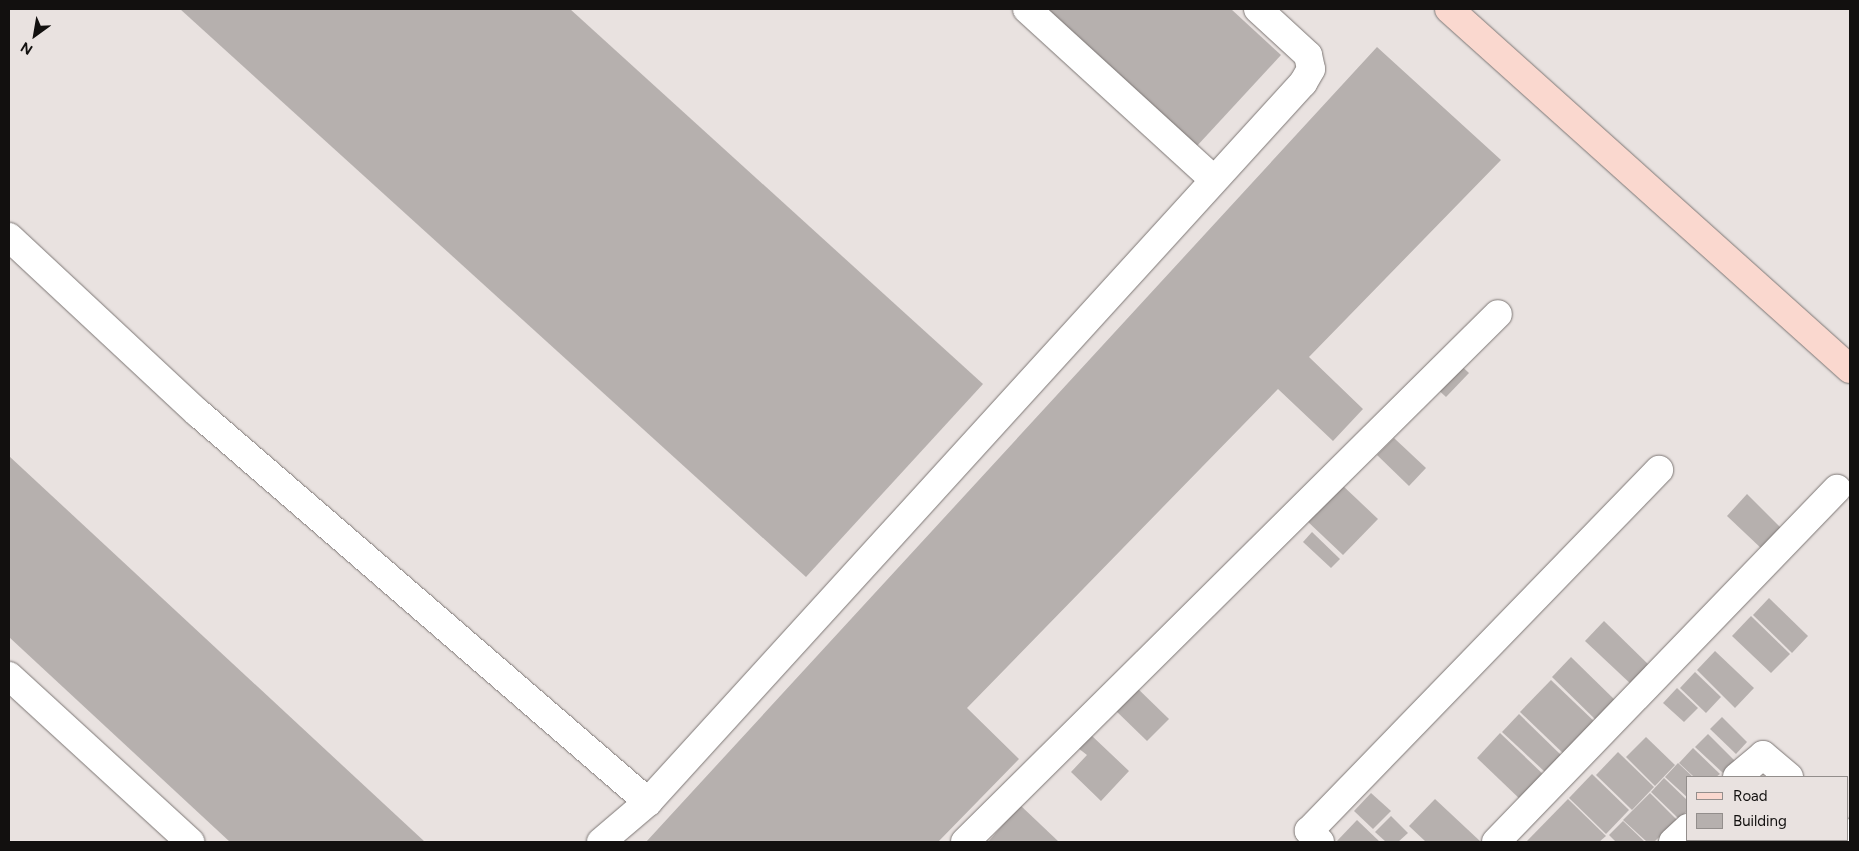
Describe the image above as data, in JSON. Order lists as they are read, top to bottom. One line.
{"legend":["Road","Building"],"north":"bottom left"}
